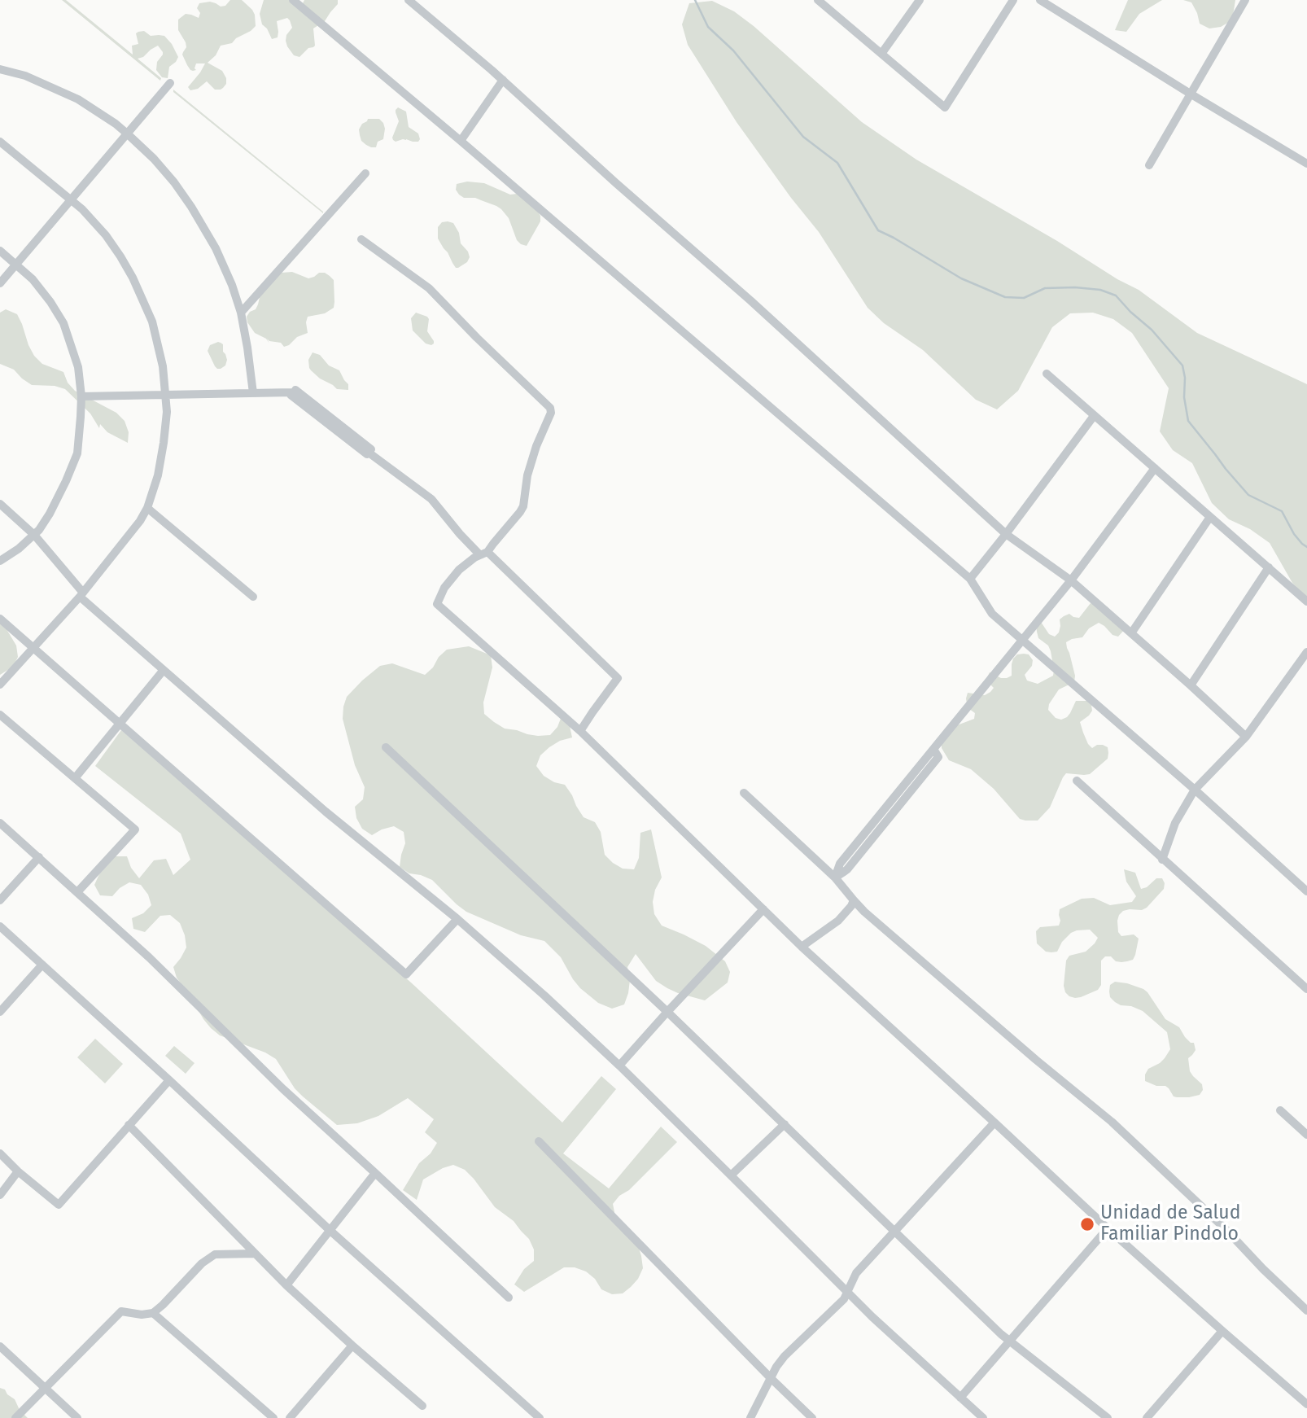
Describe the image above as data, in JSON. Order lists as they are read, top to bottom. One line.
{"places":["Unidad de Salud Familiar Pindolo"]}
